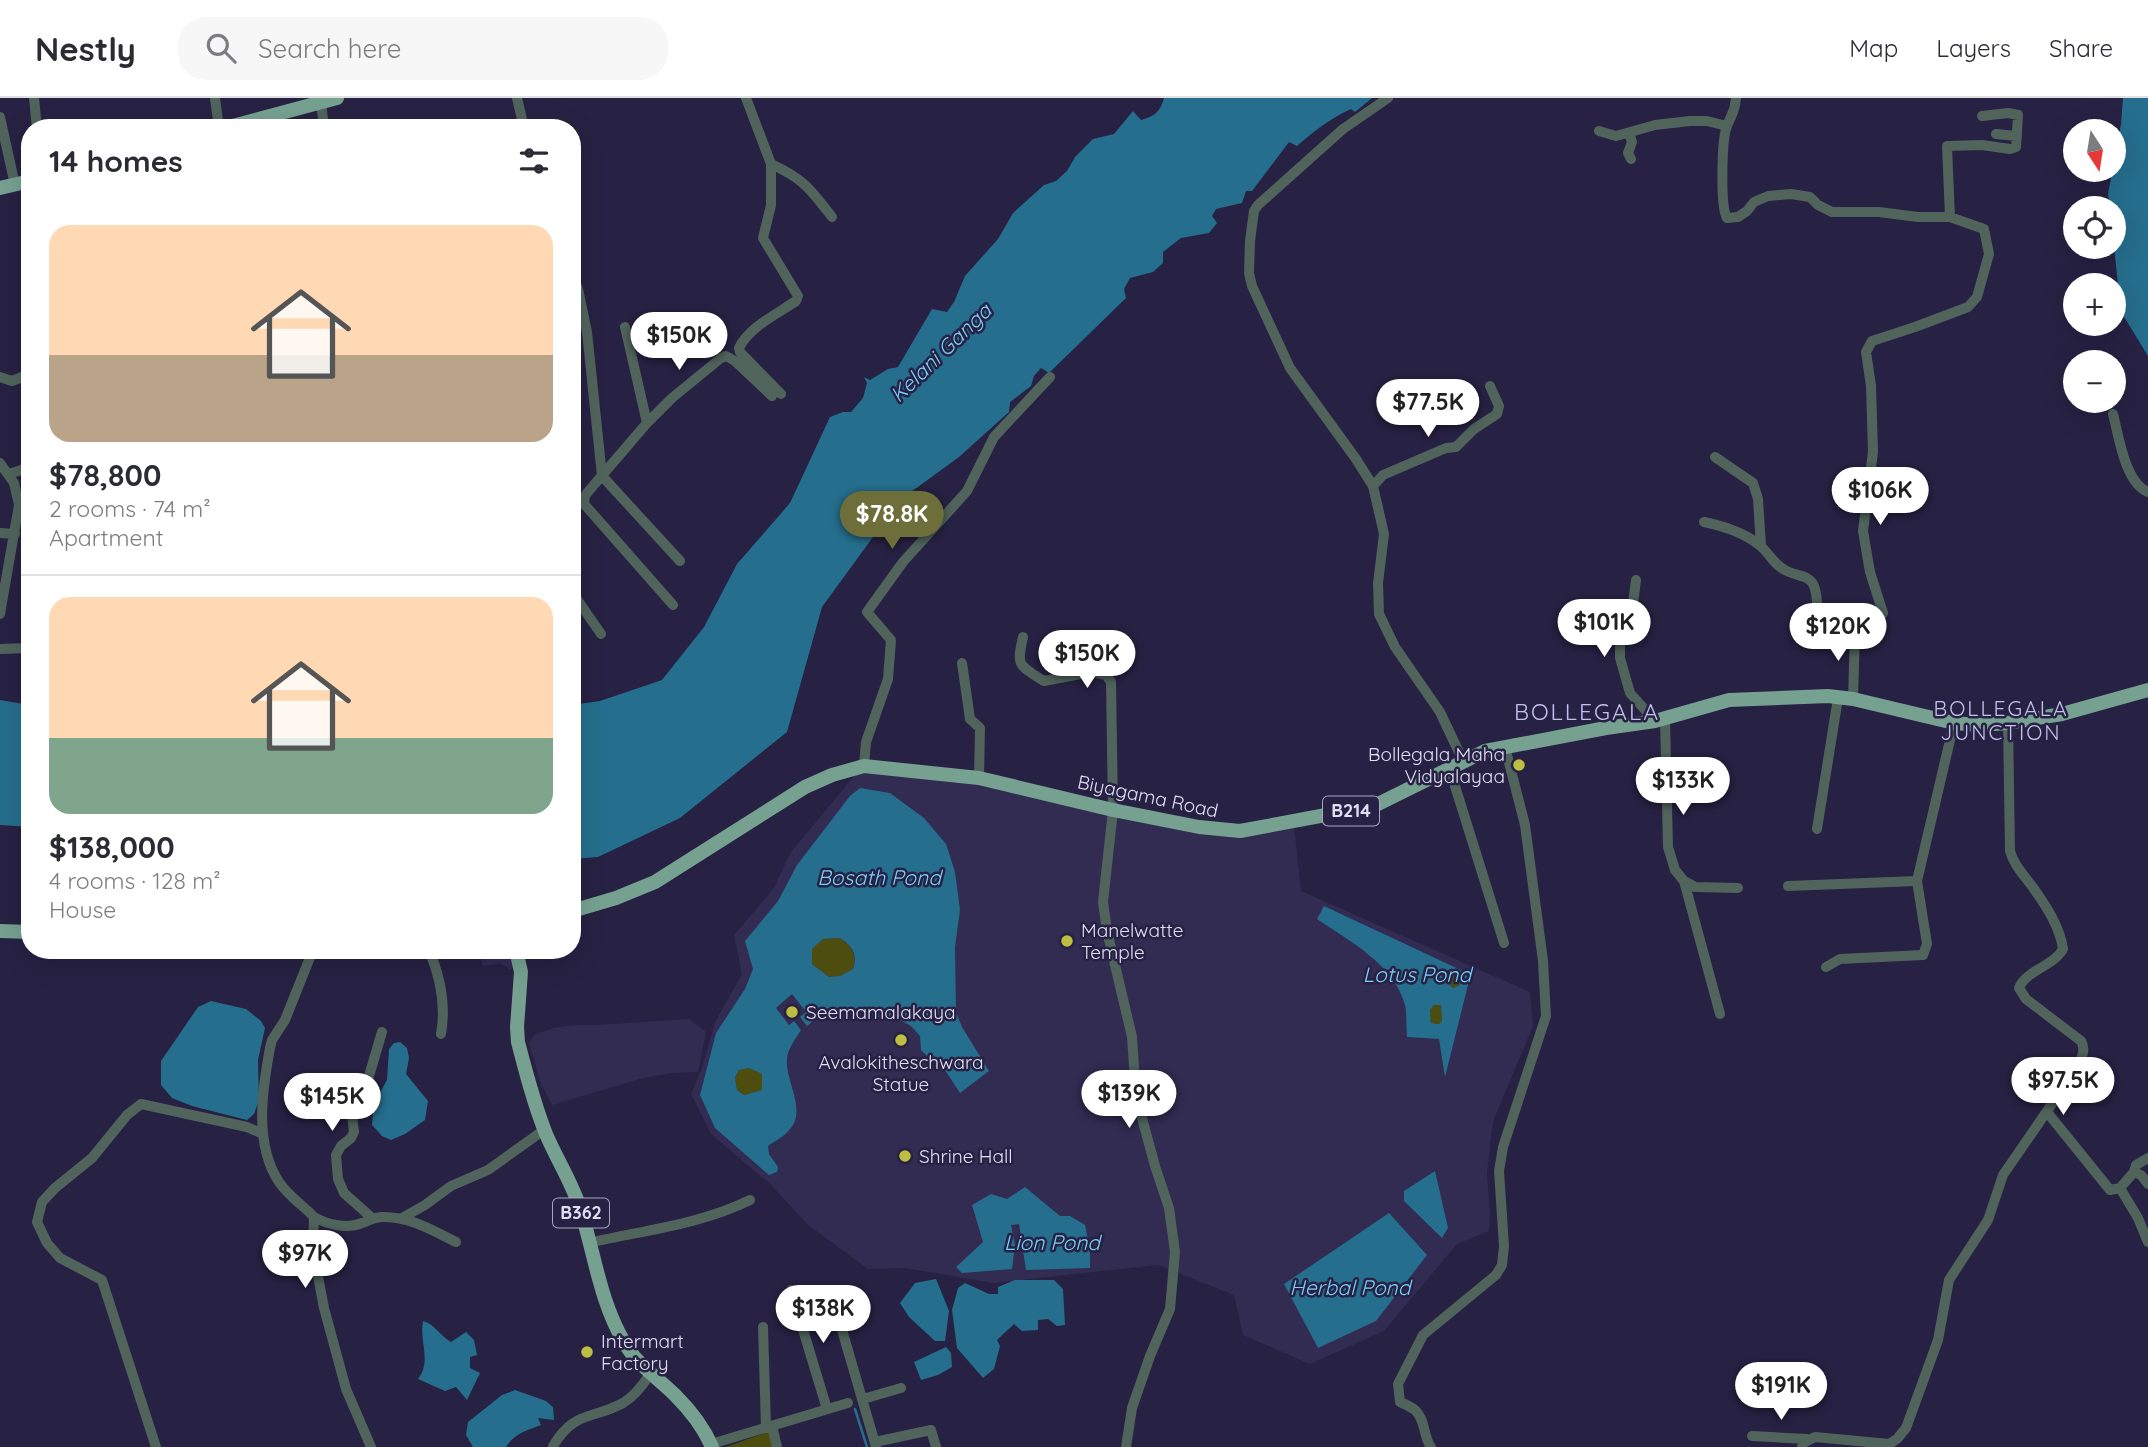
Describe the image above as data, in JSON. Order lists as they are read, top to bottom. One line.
{"streets":{"main road":["Biyagama Road","B214","B362"]},"districts":["BOLLEGALA JUNCTION","BOLLEGALA"],"water":["Kelani Ganga","Bosath Pond","Lotus Pond","Lion Pond","Herbal Pond"],"places":["Bollegala Maha Vidyalayaa","Manelwatte Temple","Seemamalakaya","Avalokitheschwara Statue","Shrine Hall","Intermart Factory"],"north":"bottom","page":{"header":"Nestly","search":"Search here","nav":["Map","Layers","Share"],"map_buttons":["+","−"],"heading":"14 homes","list":[{"name":"$78,800","note":"2 rooms · 74 m² · Apartment"},{"name":"$138,000","note":"4 rooms · 128 m² · House"}],"price":["$150K","$77.5K","$106K","$78.8K","$101K","$120K","$150K","$133K","$97.5K","$139K","$145K","$97K","$138K","$191K"]}}
